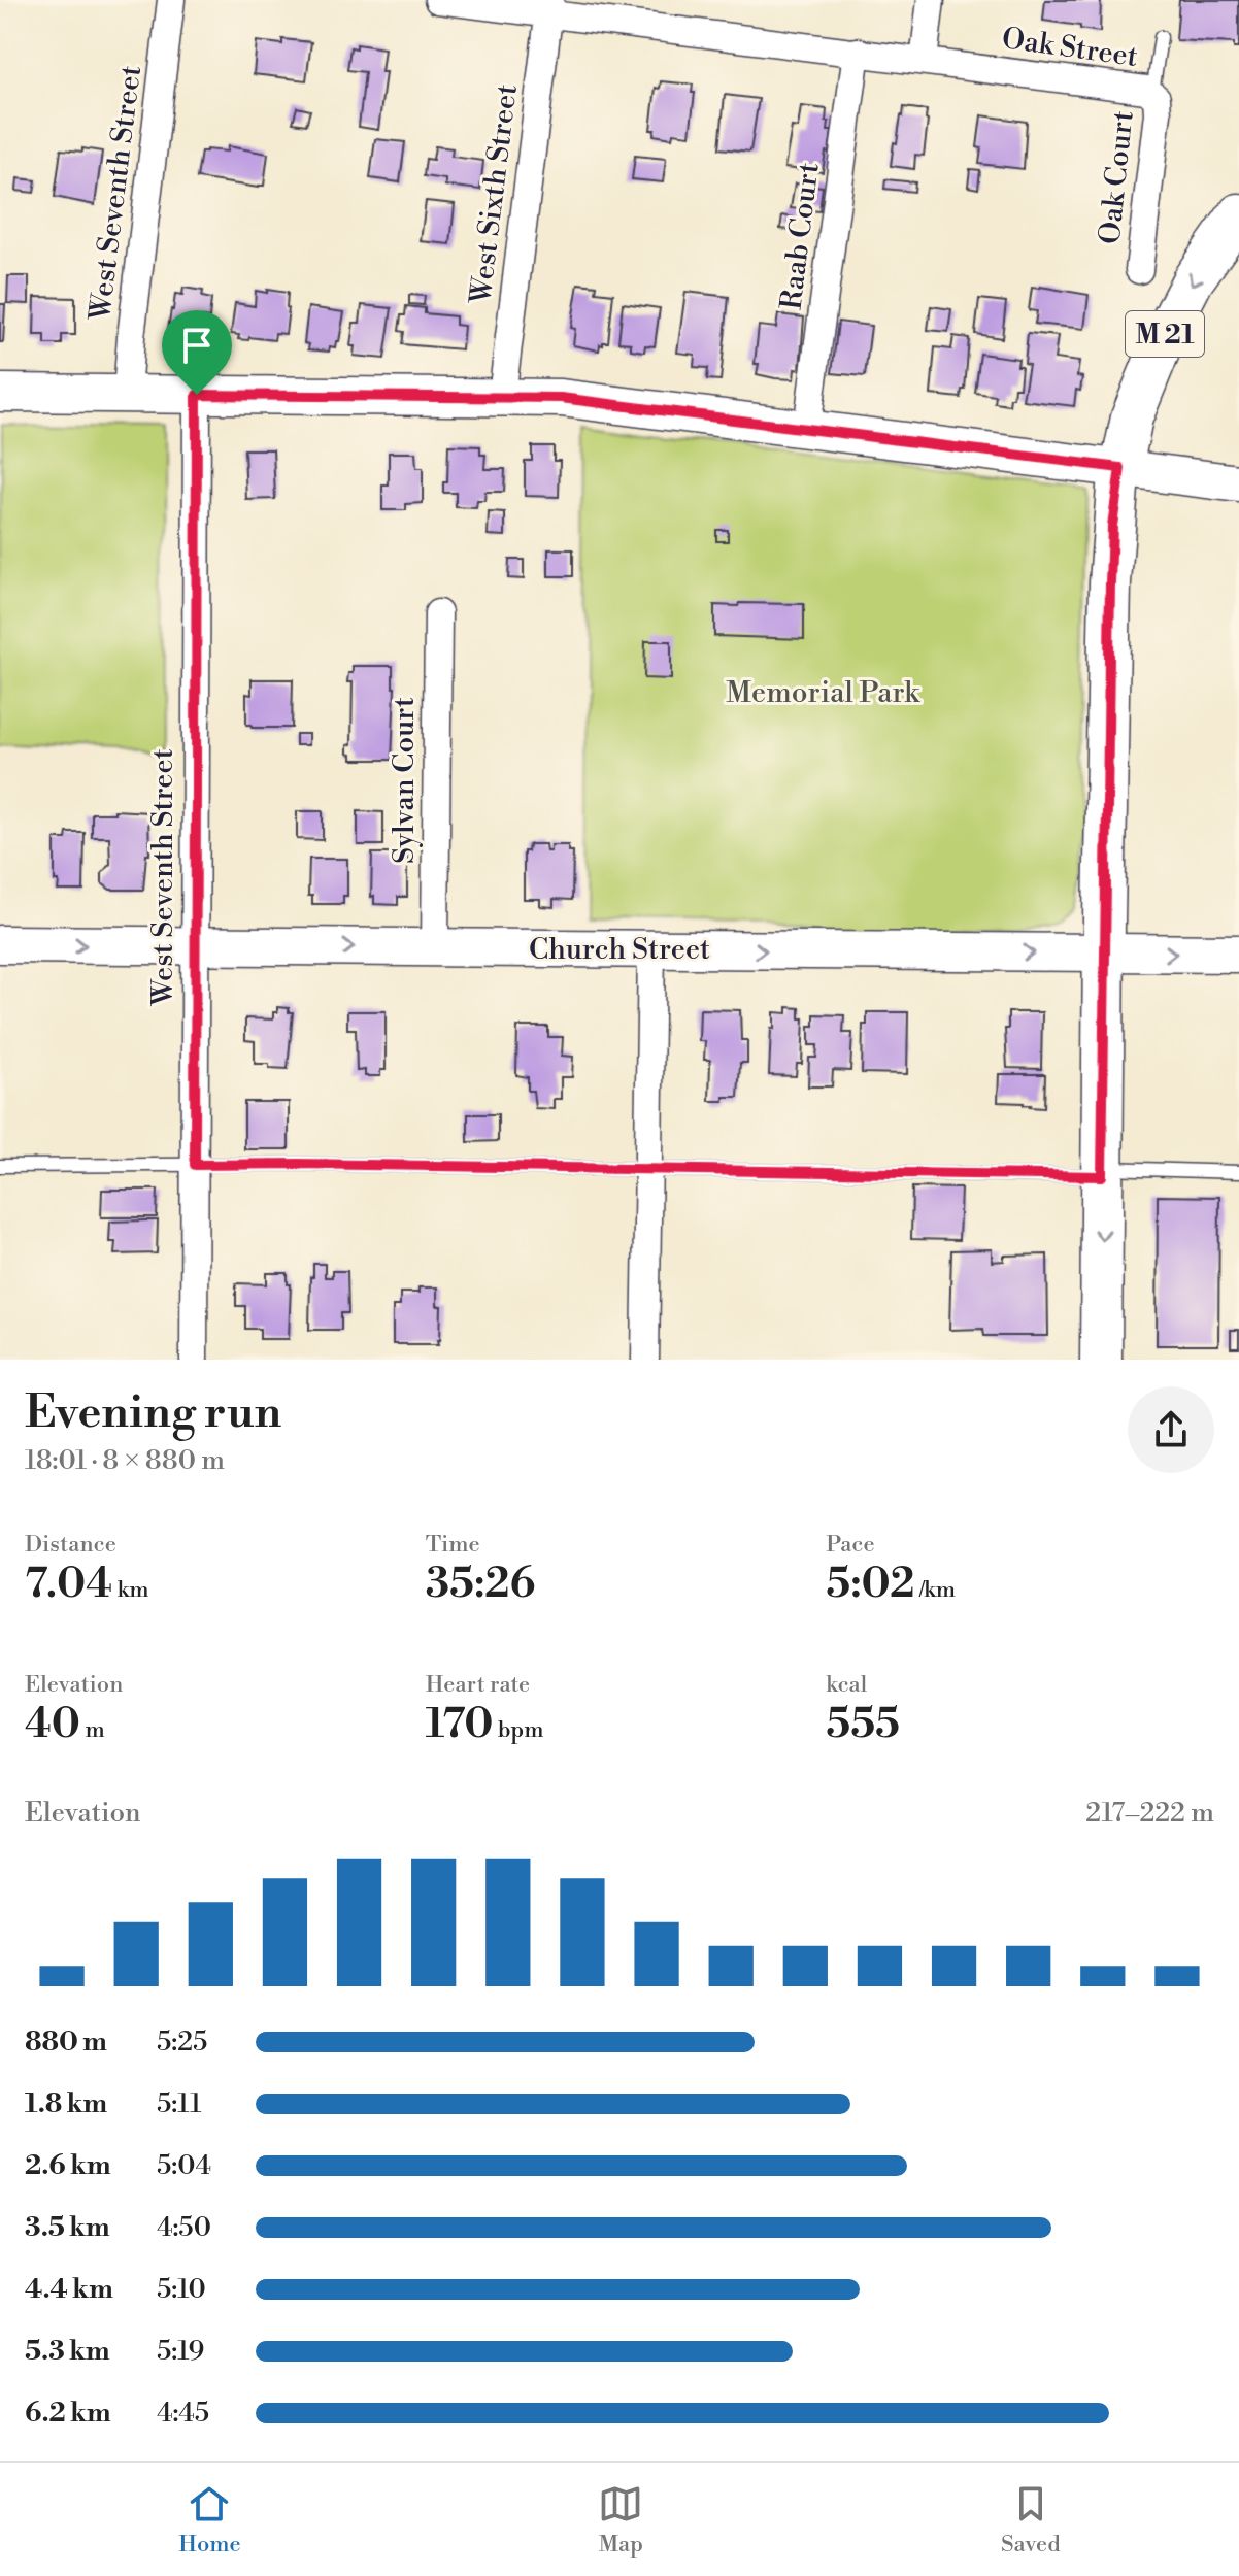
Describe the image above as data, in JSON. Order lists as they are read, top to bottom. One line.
{"streets":{"main road":["M 21","Church Street"],"street":["Oak Street","Oak Court","West Seventh Street","West Sixth Street","Raab Court","Sylvan Court"]},"crossings":[["Oak Street","Oak Court"],["Oak Street","West Sixth Street"],["Oak Street","Raab Court"],["West Seventh Street","Church Street"],["M 21","Church Street"],["Sylvan Court","Church Street"]],"one_way":["Church Street"],"parks":["Memorial Park"],"page":{"heading":["Evening run","18:01 · 8 × 880 m"],"stats":[["Distance","7.04 km"],["Time","35:26"],["Pace","5:02 /km"],["Elevation","40 m"],["Heart rate","170 bpm"],["kcal","555"]],"chart":["Elevation","217–222 m"],"list":[{"name":"880 m","note":"5:25"},{"name":"1.8 km","note":"5:11"},{"name":"2.6 km","note":"5:04"},{"name":"3.5 km","note":"4:50"},{"name":"4.4 km","note":"5:10"},{"name":"5.3 km","note":"5:19"},{"name":"6.2 km","note":"4:45"}],"tabs":["Home","Map","Saved"]}}
